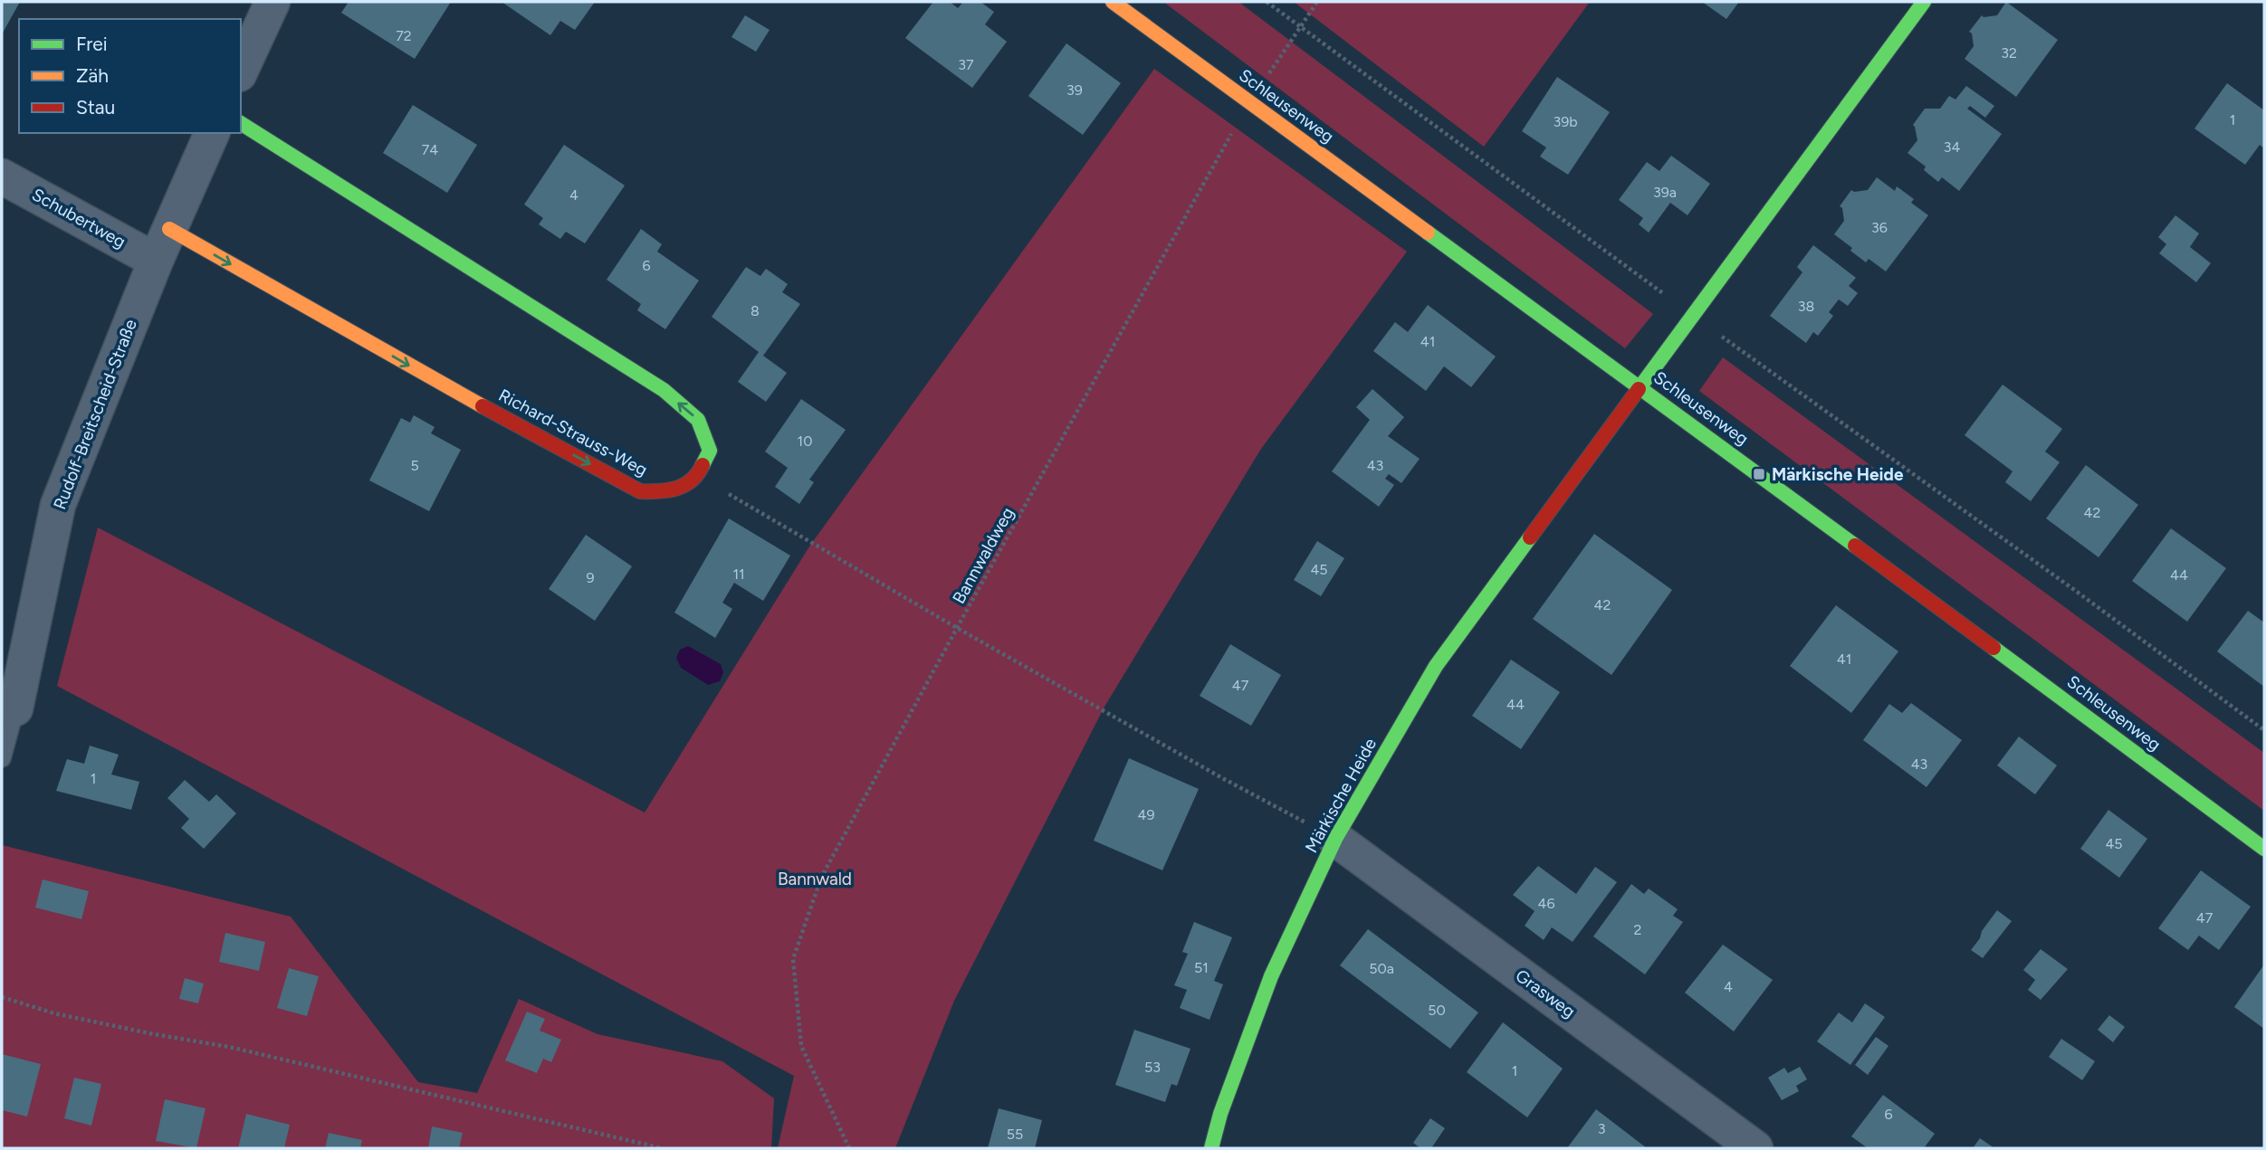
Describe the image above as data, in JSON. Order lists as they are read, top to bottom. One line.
{"streets":{"street":["Schleusenweg","Schubertweg","Rudolf-Breitscheid-Straße","Richard-Strauss-Weg","Märkische Heide","Grasweg"],"path":["Bannwaldweg"]},"crossings":[["Schleusenweg","Bannwaldweg"],["Schleusenweg","Märkische Heide"],["Schubertweg","Rudolf-Breitscheid-Straße"],["Rudolf-Breitscheid-Straße","Richard-Strauss-Weg"],["Märkische Heide","Grasweg"]],"parks":["Bannwald"],"places":{"transit":["Märkische Heide"]},"house_numbers":["72","32","37","39","1","39b","34","74","39a","4","36","6","38","8","41","10","5","43","42","45","11","44","9","42","41","47","44","43","1","49","45","46","47","2","51","50a","4","50","53","1","6","3","55"],"legend":["Frei","Zäh","Stau"]}
